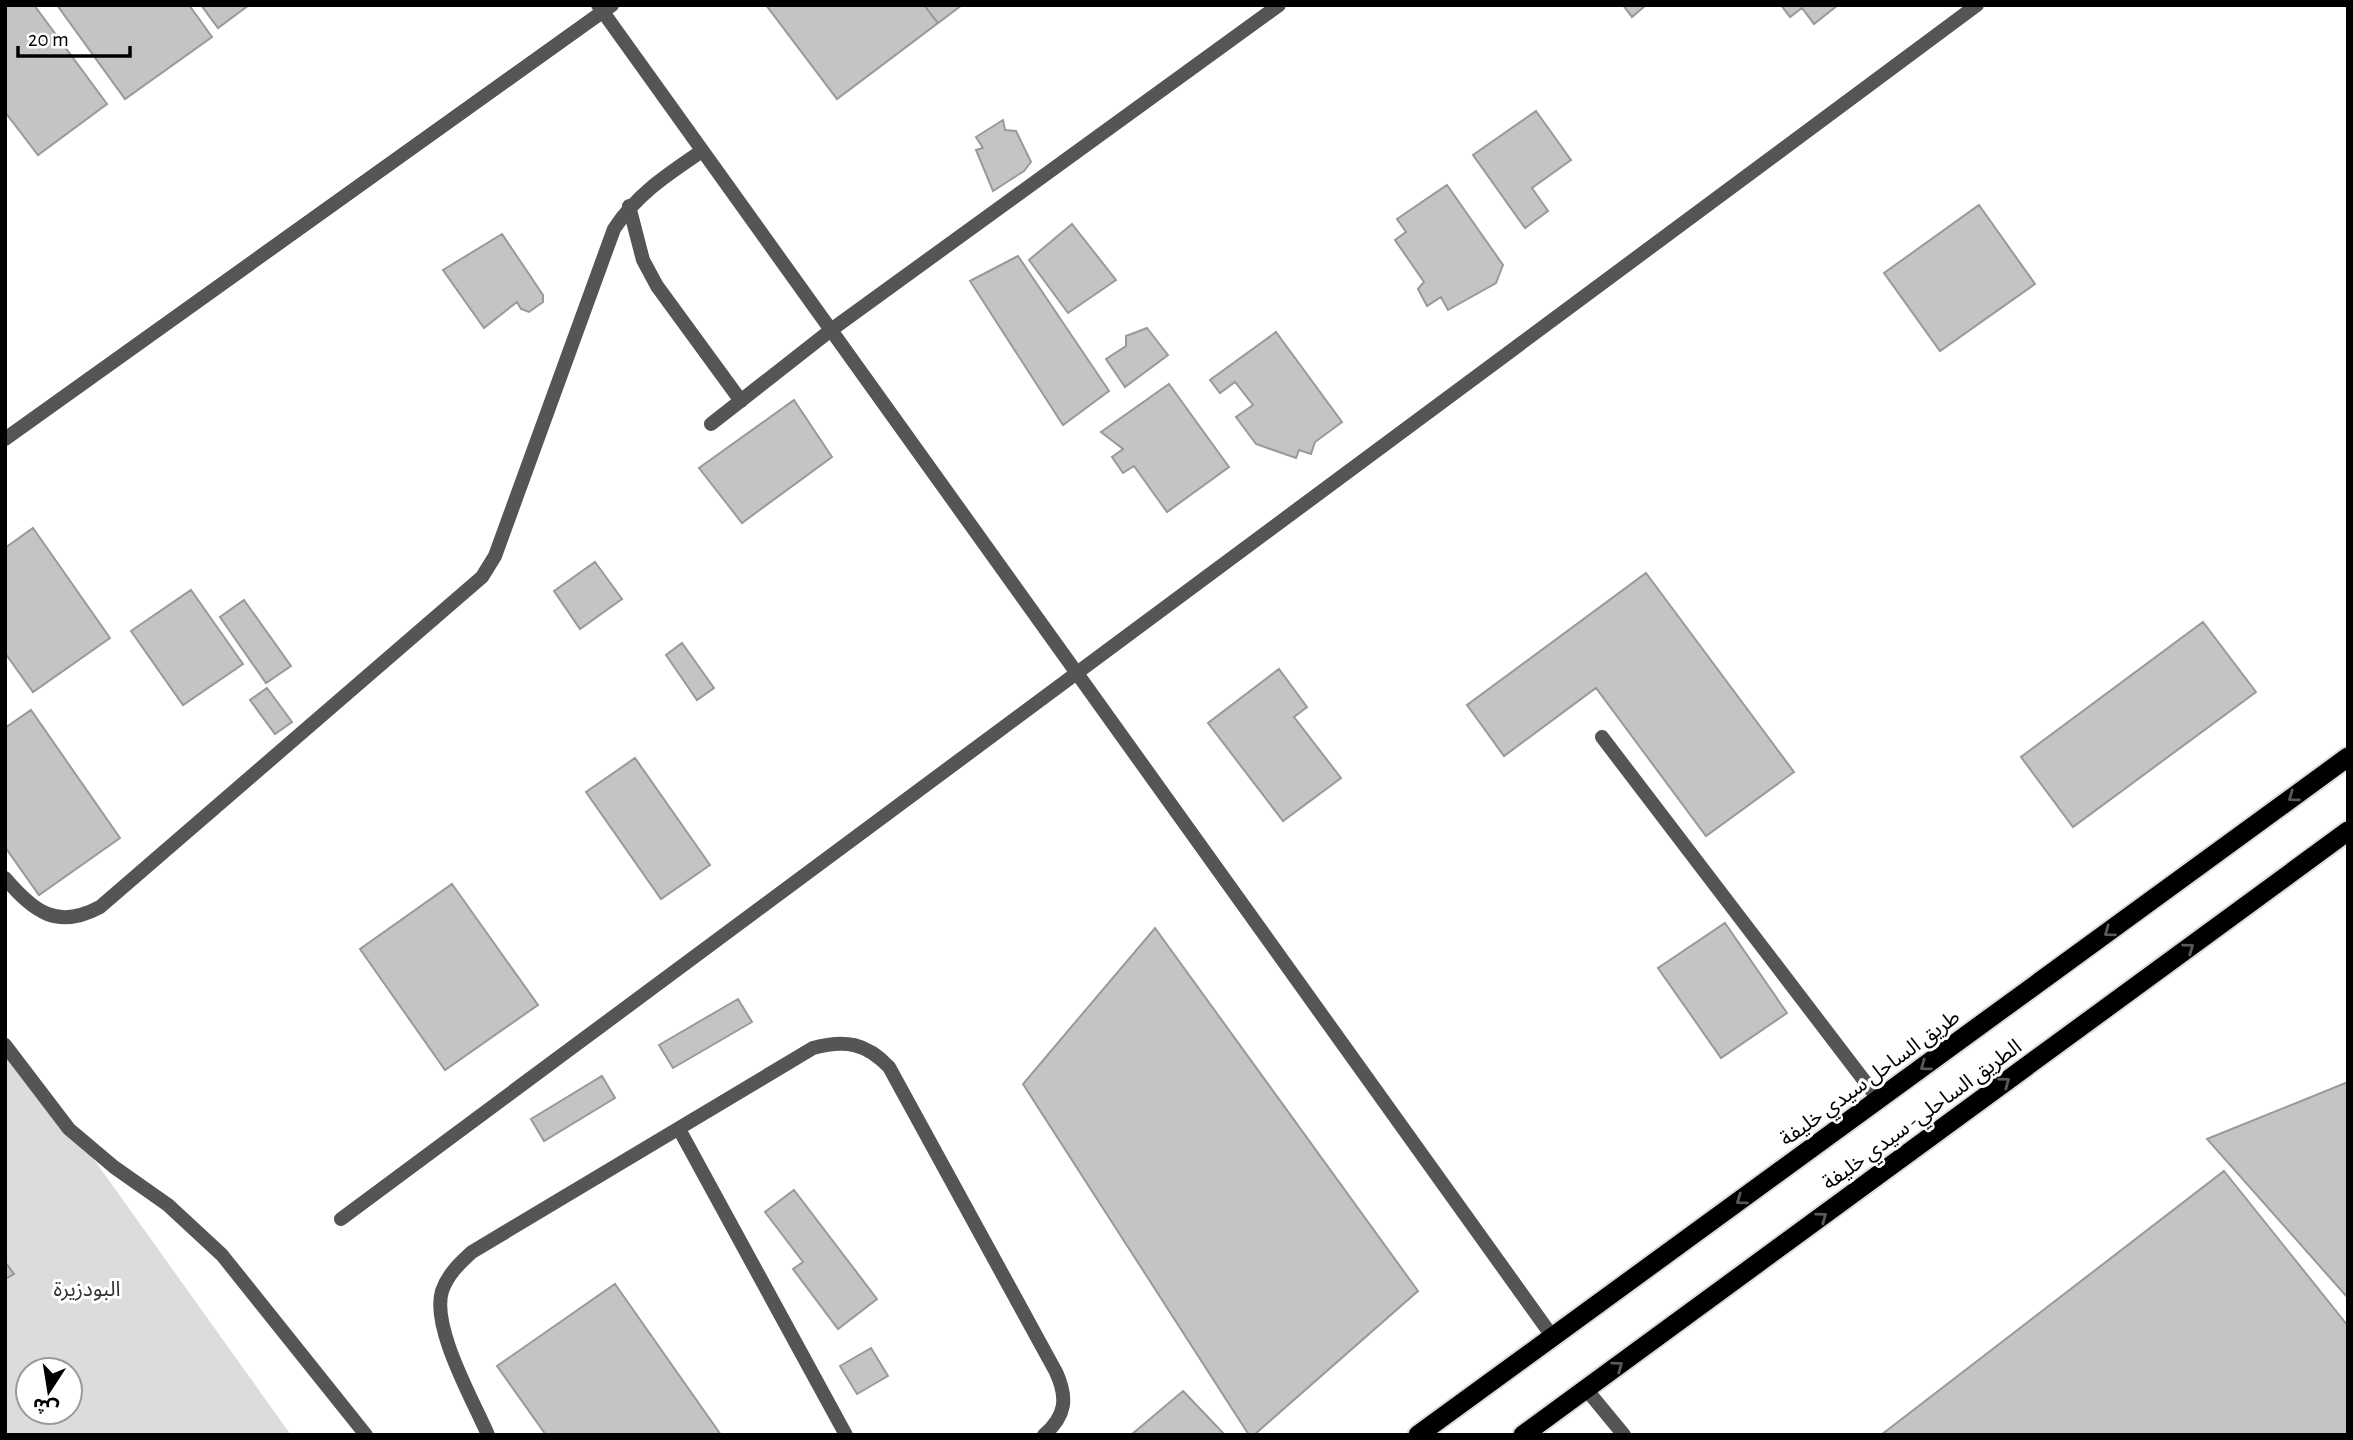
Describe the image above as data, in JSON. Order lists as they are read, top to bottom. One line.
{"streets":{"highway":["طريق الساحل سيدي خليفة","الطريق الساحلي- سيدي خليفة"]},"one_way":["طريق الساحل سيدي خليفة","الطريق الساحلي- سيدي خليفة"],"parks":["البودزيرة"],"scale_bar":"20 m","north":"bottom"}
